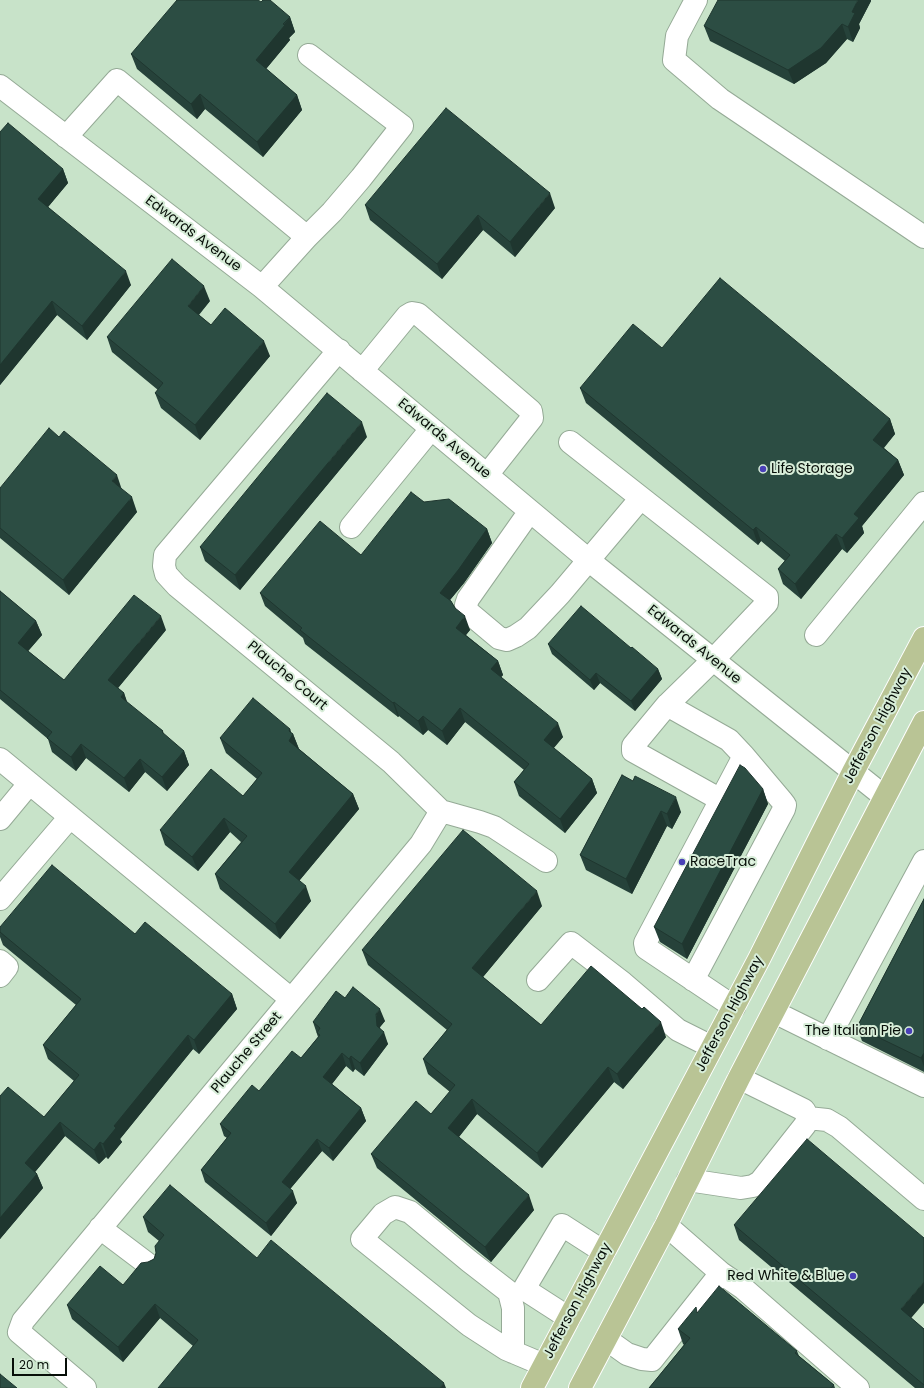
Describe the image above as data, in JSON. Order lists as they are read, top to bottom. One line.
{"streets":{"main road":["Jefferson Highway"],"street":["Edwards Avenue","Plauche Court","Plauche Street"]},"crossings":[["Edwards Avenue","Plauche Court"],["Edwards Avenue","Jefferson Highway"]],"places":["Life Storage","RaceTrac","The Italian Pie","Red White & Blue"],"scale_bar":"20 m"}
